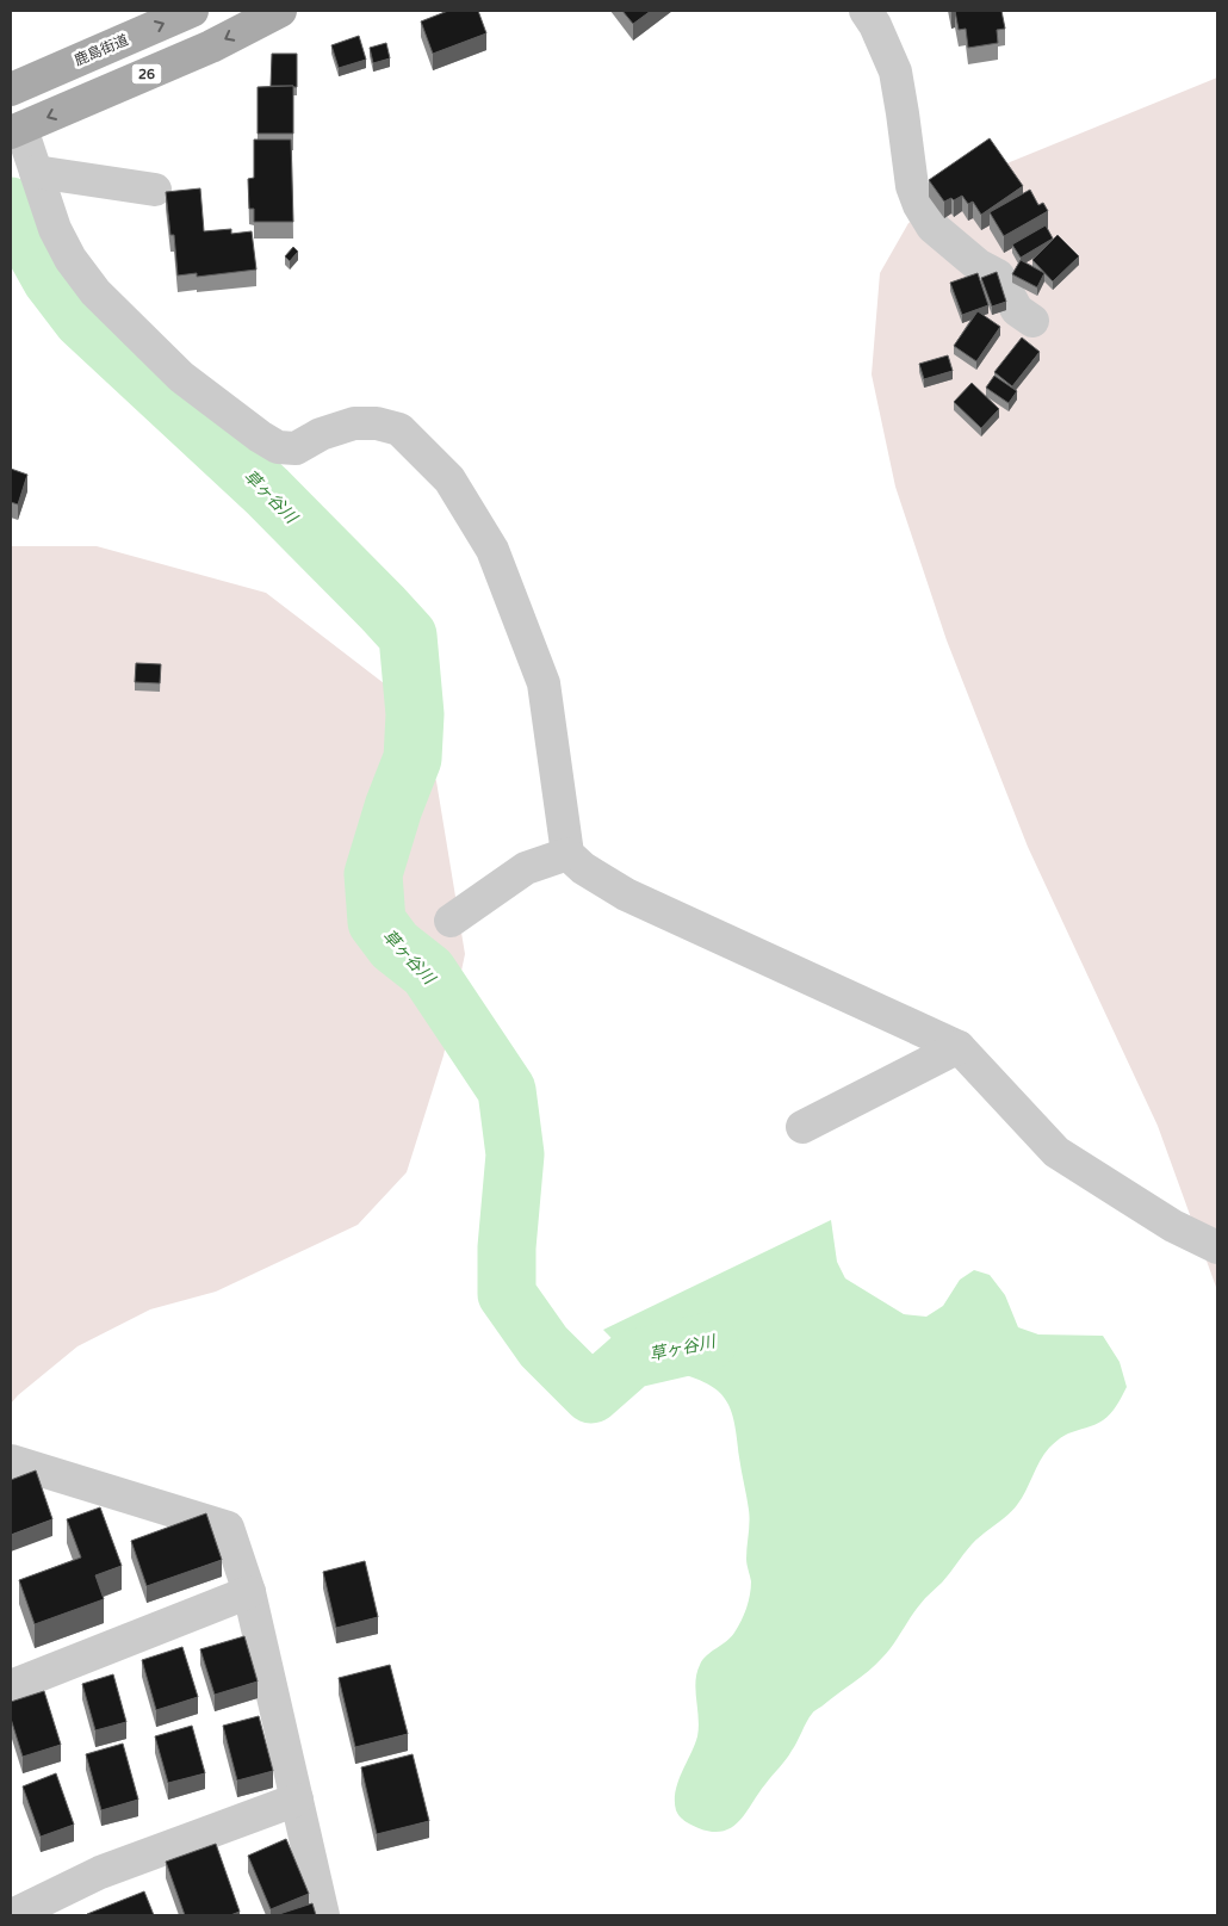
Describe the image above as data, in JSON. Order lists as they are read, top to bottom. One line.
{"streets":{"main road":["鹿島街道","26"]},"water":["草ヶ谷川"]}
